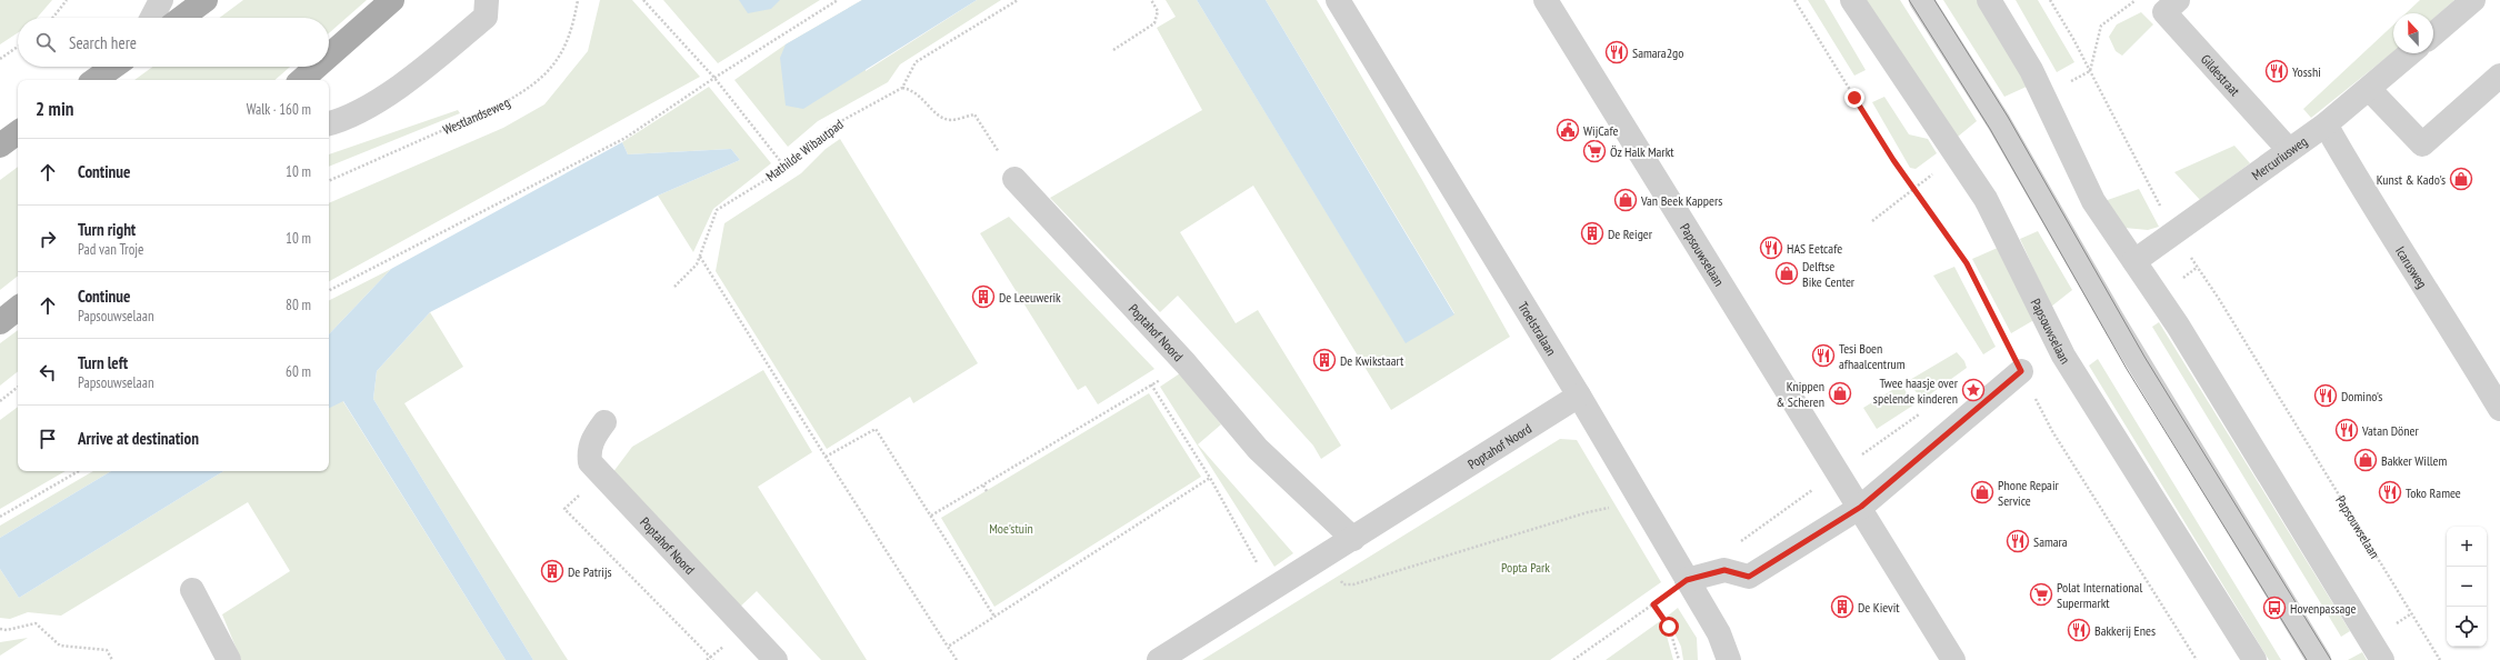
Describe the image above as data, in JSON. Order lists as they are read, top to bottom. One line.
{"streets":{"street":["Gildestraat","Mercuriusweg","Papsouwselaan","Icarusweg","Troelstralaan","Poptahof Noord"],"path":["Westlandseweg","Mathilde Wibautpad"]},"crossings":[["Gildestraat","Mercuriusweg"],["Mercuriusweg","Papsouwselaan"],["Mercuriusweg","Icarusweg"],["Troelstralaan","Poptahof Noord"]],"parks":["Moe'stuin","Popta Park"],"places":{"restaurant":["Samara2go","Yosshi","HAS Eetcafe","Tesi Boen afhaalcentrum","Domino's","Vatan Döner","Toko Ramee","Samara","Bakkerij Enes"],"public building":["WijCafe"],"supermarket":["Öz Halk Markt","Polat International Supermarkt"],"shop":["Kunst & Kado's","Van Beek Kappers","Delftse Bike Center","Knippen & Scheren","Bakker Willem","Phone Repair Service"],"building":["De Reiger","De Leeuwerik","De Kwikstaart","De Patrijs","De Kievit"],"place":["Twee haasje over spelende kinderen"],"bus stop":["Hovenpassage"]},"north":"top","page":{"search":"Search here","heading":["2 min","Walk · 160 m"],"list":[["Continue","10 m"],["Turn right","Pad van Troje","10 m"],["Continue","Papsouwselaan","80 m"],["Turn left","Papsouwselaan","60 m"],"Arrive at destination"],"map_buttons":["+","−"]}}
